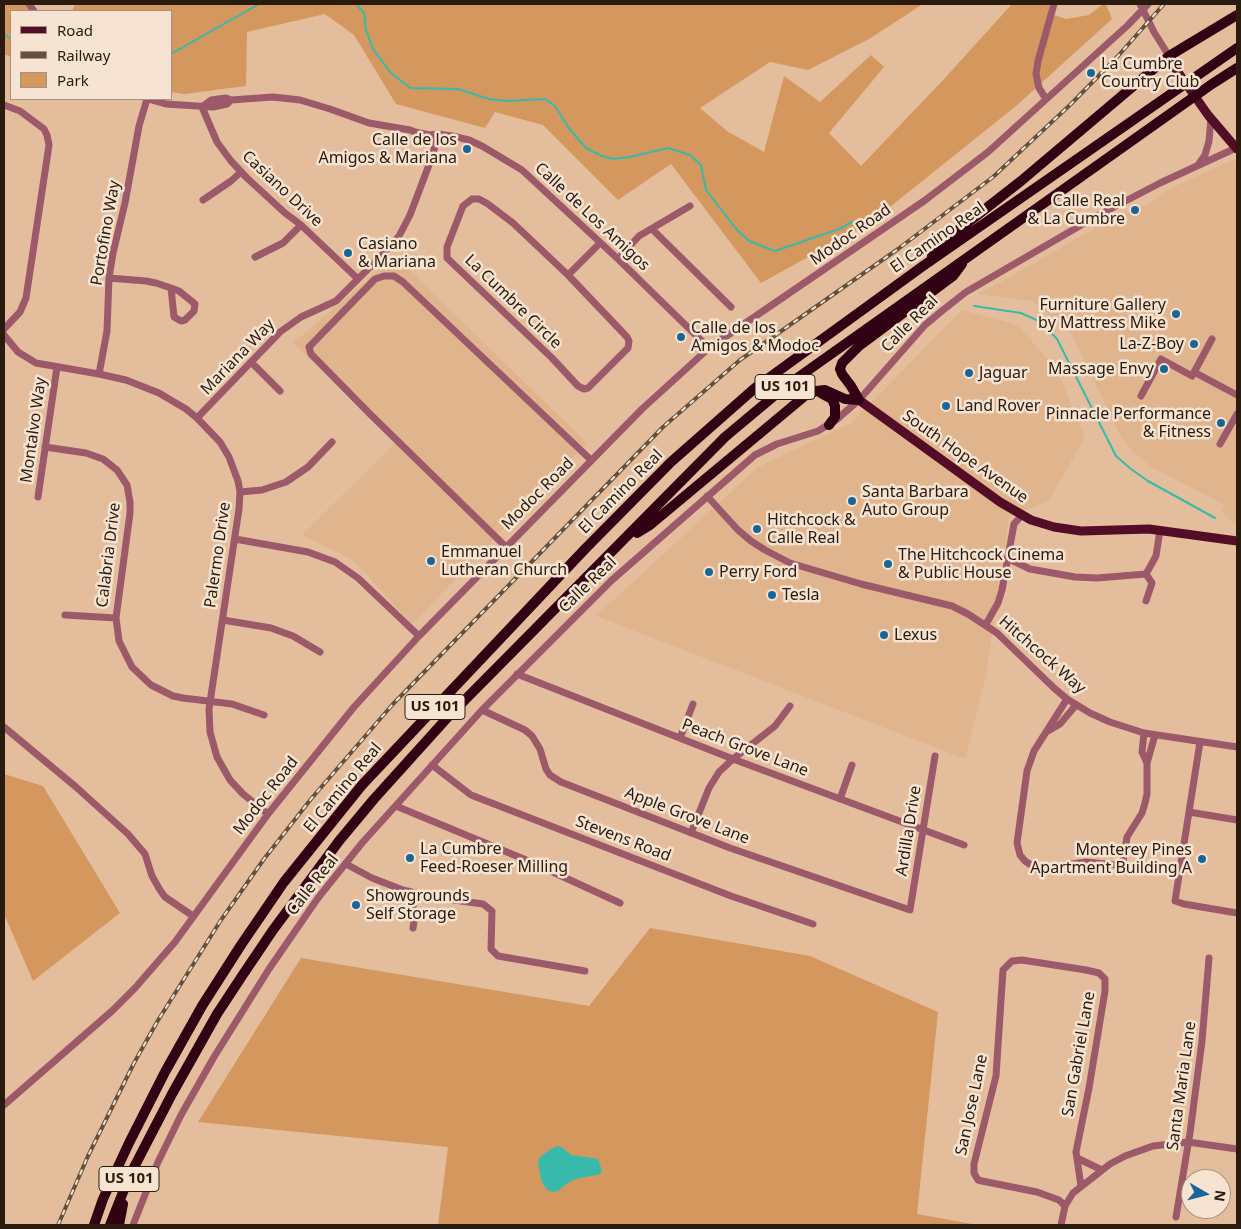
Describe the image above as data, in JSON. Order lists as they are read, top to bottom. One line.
{"streets":{"highway":["El Camino Real","US 101"],"main road":["South Hope Avenue"],"street":["Casiano Drive","Calle de Los Amigos","Portofino Way","Modoc Road","La Cumbre Circle","Calle Real","Mariana Way","Montalvo Way","Calabria Drive","Palermo Drive","Hitchcock Way","Peach Grove Lane","Apple Grove Lane","Ardilla Drive","Stevens Road","San Gabriel Lane","Santa Maria Lane","San Jose Lane"]},"crossings":[["Casiano Drive","Calle de Los Amigos"],["Casiano Drive","Mariana Way"],["Calle de Los Amigos","Modoc Road"],["Calle de Los Amigos","Mariana Way"],["Portofino Way","Palermo Drive"],["Modoc Road","Palermo Drive"],["Calle Real","South Hope Avenue"],["Calle Real","Hitchcock Way"],["Calle Real","Peach Grove Lane"],["Calle Real","Apple Grove Lane"],["Calle Real","Stevens Road"],["Mariana Way","Palermo Drive"],["Montalvo Way","Calabria Drive"],["Montalvo Way","Palermo Drive"],["Calabria Drive","Palermo Drive"],["Peach Grove Lane","Ardilla Drive"],["Apple Grove Lane","Ardilla Drive"],["San Gabriel Lane","San Jose Lane"]],"places":["La Cumbre Country Club","Calle de los Amigos & Mariana","Calle Real & La Cumbre","Casiano & Mariana","Furniture Gallery by Mattress Mike","Calle de los Amigos & Modoc","La-Z-Boy","Massage Envy","Jaguar","Land Rover","Pinnacle Performance & Fitness","Santa Barbara Auto Group","Hitchcock & Calle Real","Emmanuel Lutheran Church","The Hitchcock Cinema & Public House","Perry Ford","Tesla","Lexus","La Cumbre Feed-Roeser Milling","Monterey Pines Apartment Building A","Showgrounds Self Storage"],"legend":["Road","Railway","Park"],"north":"right"}
